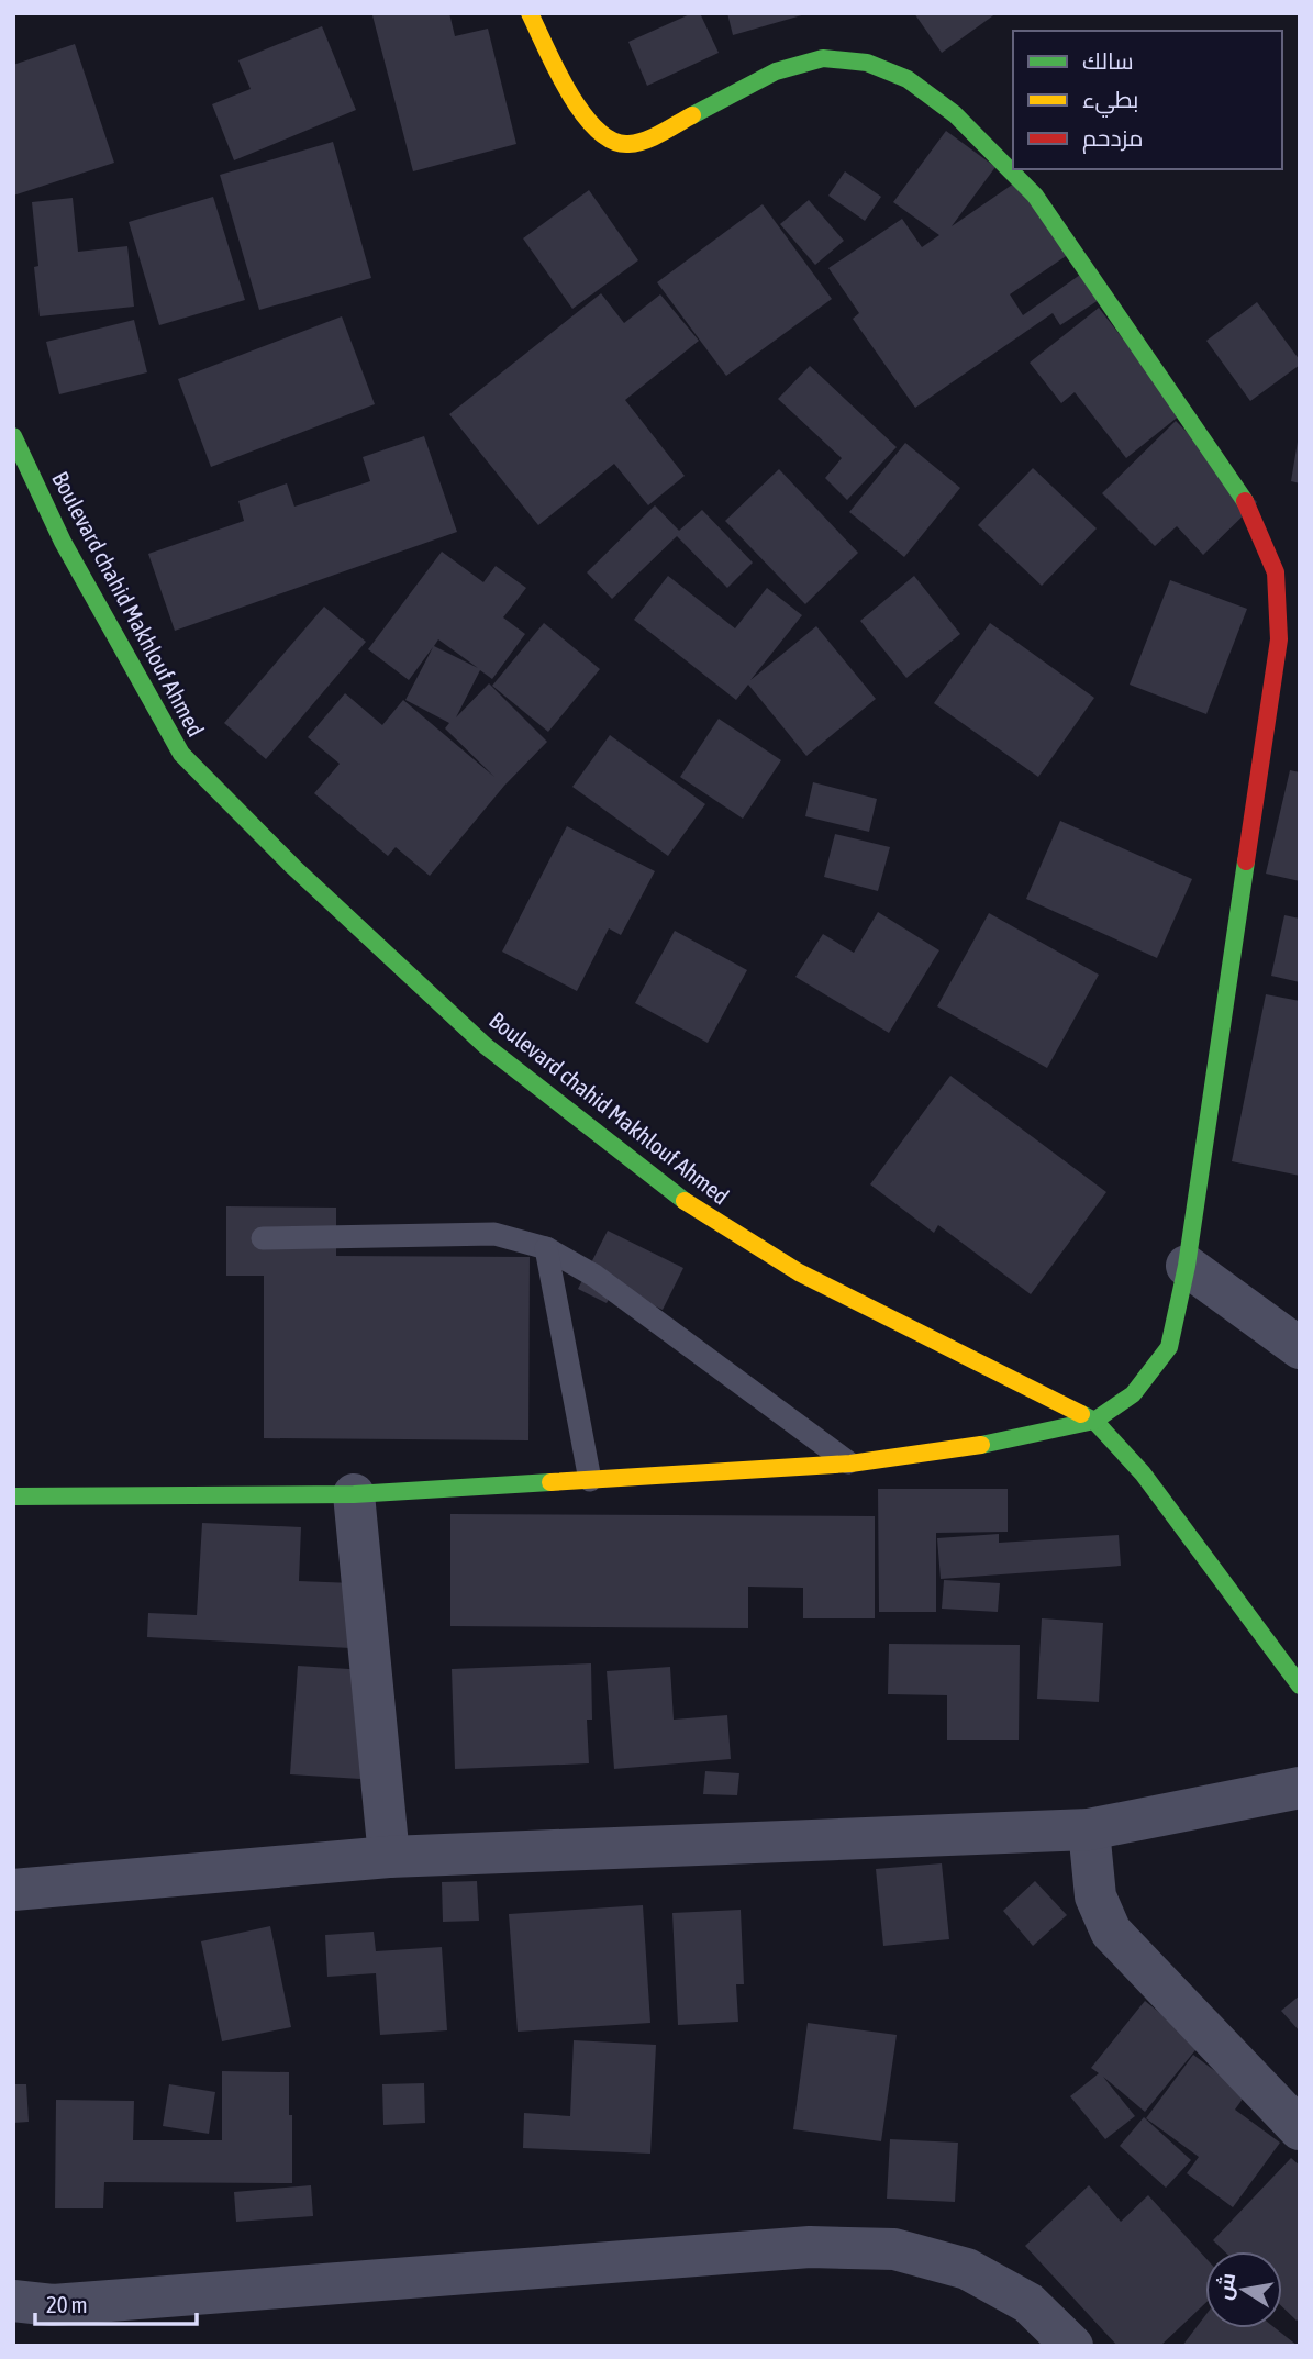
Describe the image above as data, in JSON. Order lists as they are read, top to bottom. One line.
{"streets":{"street":["Boulevard chahid Makhlouf Ahmed"]},"legend":["سالك","بطيء","مزدحم"],"scale_bar":"20 m","north":"left"}
